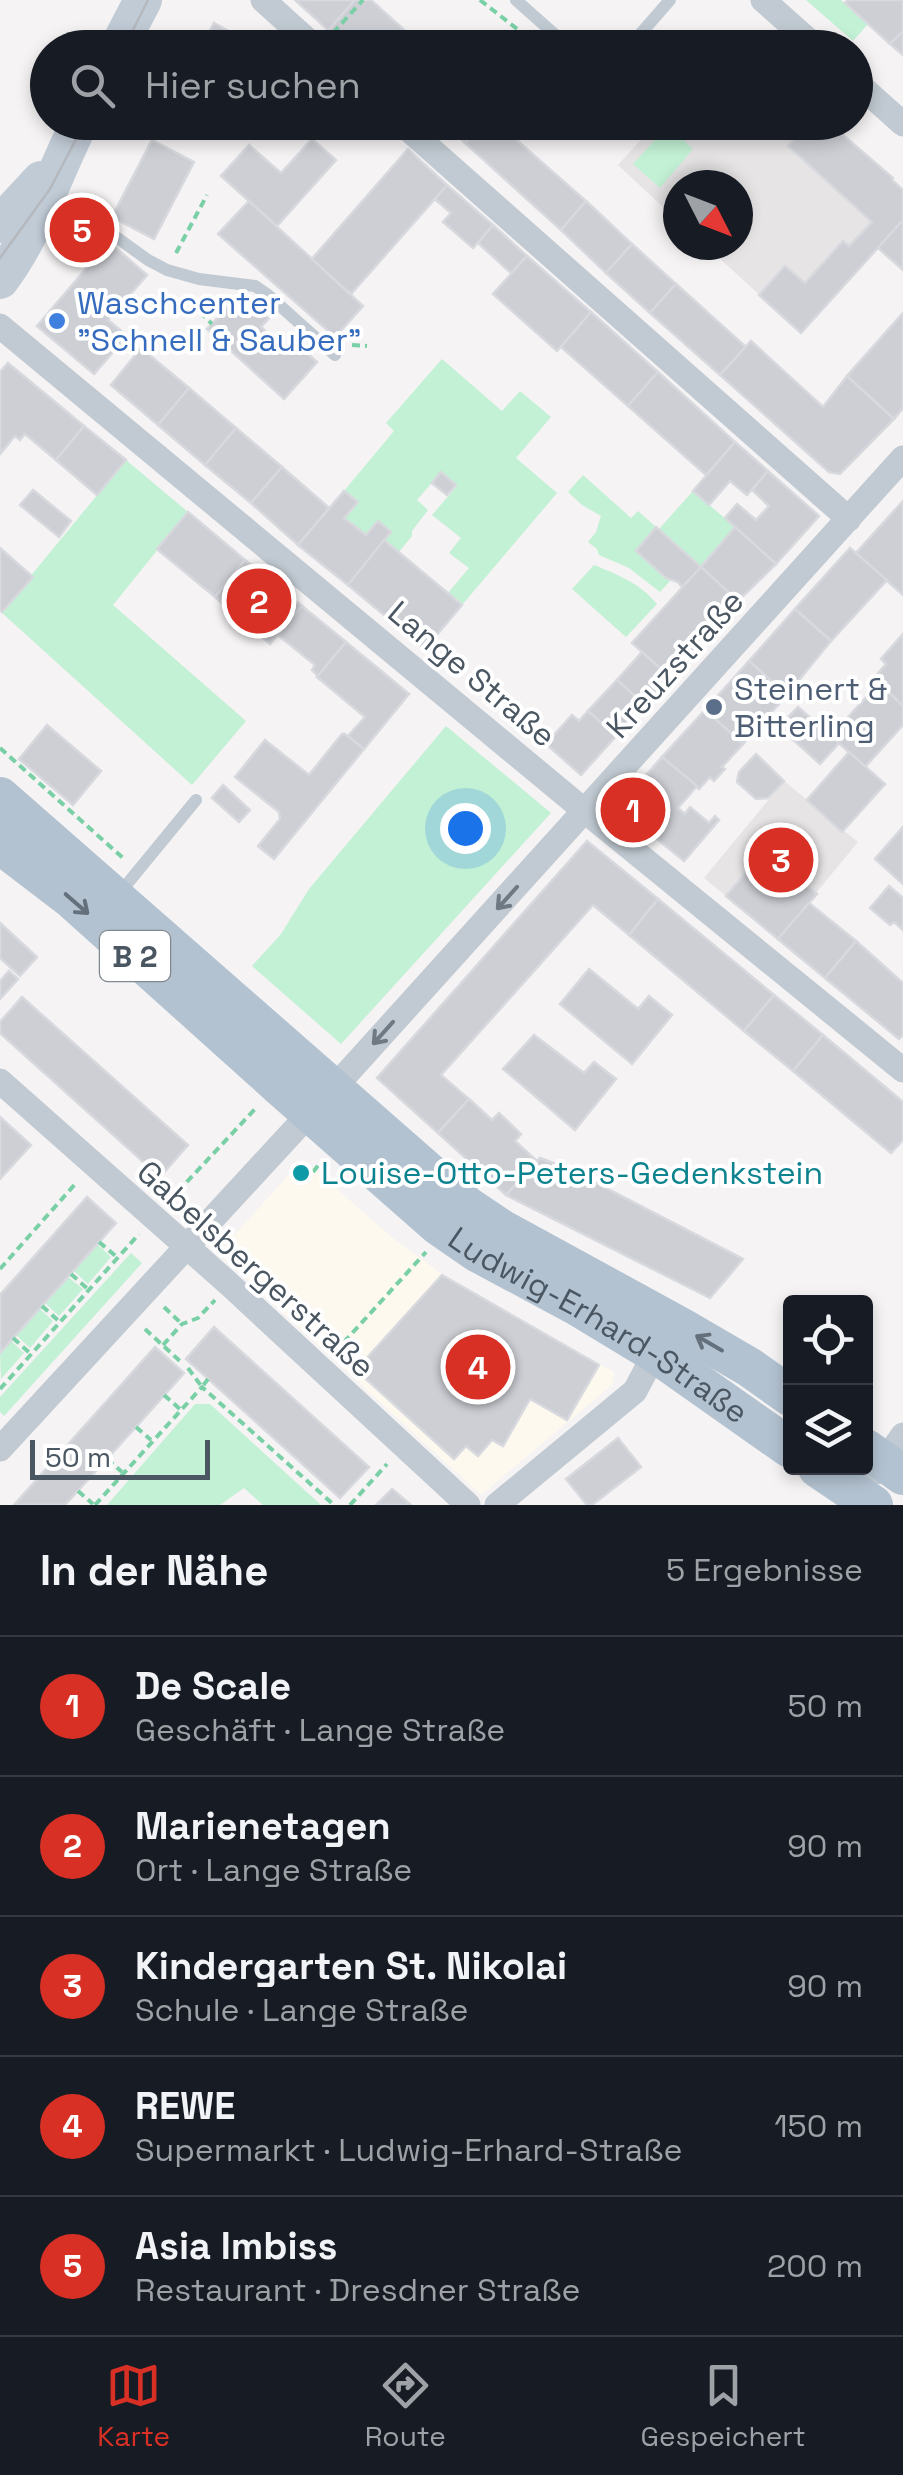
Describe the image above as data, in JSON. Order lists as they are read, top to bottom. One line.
{"streets":{"main road":["B 2","Ludwig-Erhard-Straße"],"street":["Kreuzstraße","Lange Straße","Gabelsbergerstraße"]},"crossings":[["Kreuzstraße","Lange Straße"],["Kreuzstraße","Gabelsbergerstraße"],["Kreuzstraße","Ludwig-Erhard-Straße"]],"places":["Waschcenter \"Schnell & Sauber\"","Steinert & Bitterling","Louise-Otto-Peters-Gedenkstein"],"scale_bar":"50 m","north":"bottom right","page":{"search":"Hier suchen","pins":["5","2","1","3","4"],"scale":"50 m","heading":["In der Nähe","5 Ergebnisse"],"list":[{"mark":"1","name":"De Scale","note":"Geschäft · Lange Straße","value":"50 m"},{"mark":"2","name":"Marienetagen","note":"Ort · Lange Straße","value":"90 m"},{"mark":"3","name":"Kindergarten St. Nikolai","note":"Schule · Lange Straße","value":"90 m"},{"mark":"4","name":"REWE","note":"Supermarkt · Ludwig-Erhard-Straße","value":"150 m"},{"mark":"5","name":"Asia Imbiss","note":"Restaurant · Dresdner Straße","value":"200 m"}],"nav":["Karte","Route","Gespeichert"]}}
